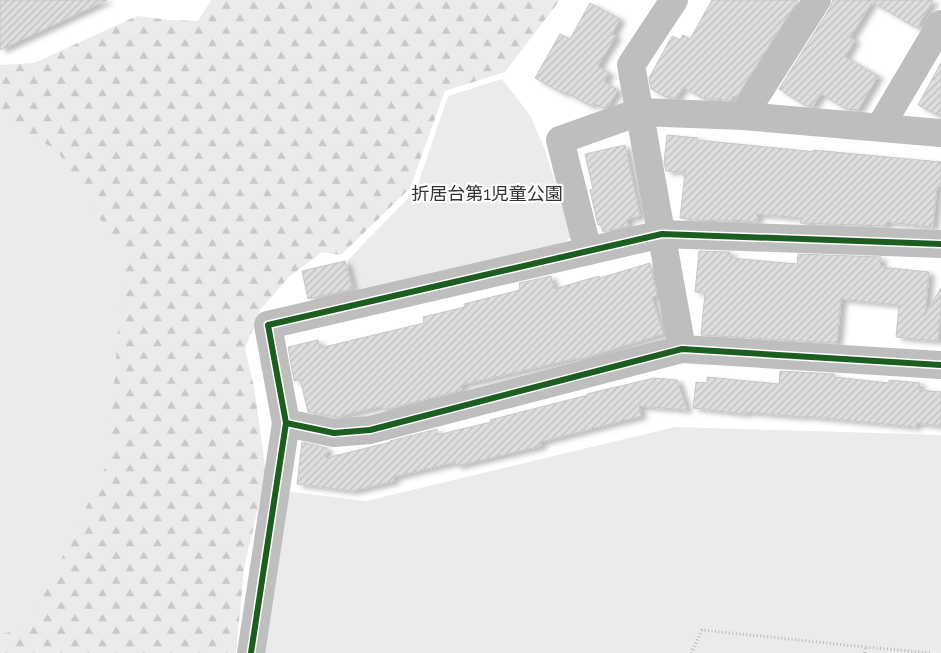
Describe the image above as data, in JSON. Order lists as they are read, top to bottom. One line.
{"parks":["折居台第1児童公園"]}
